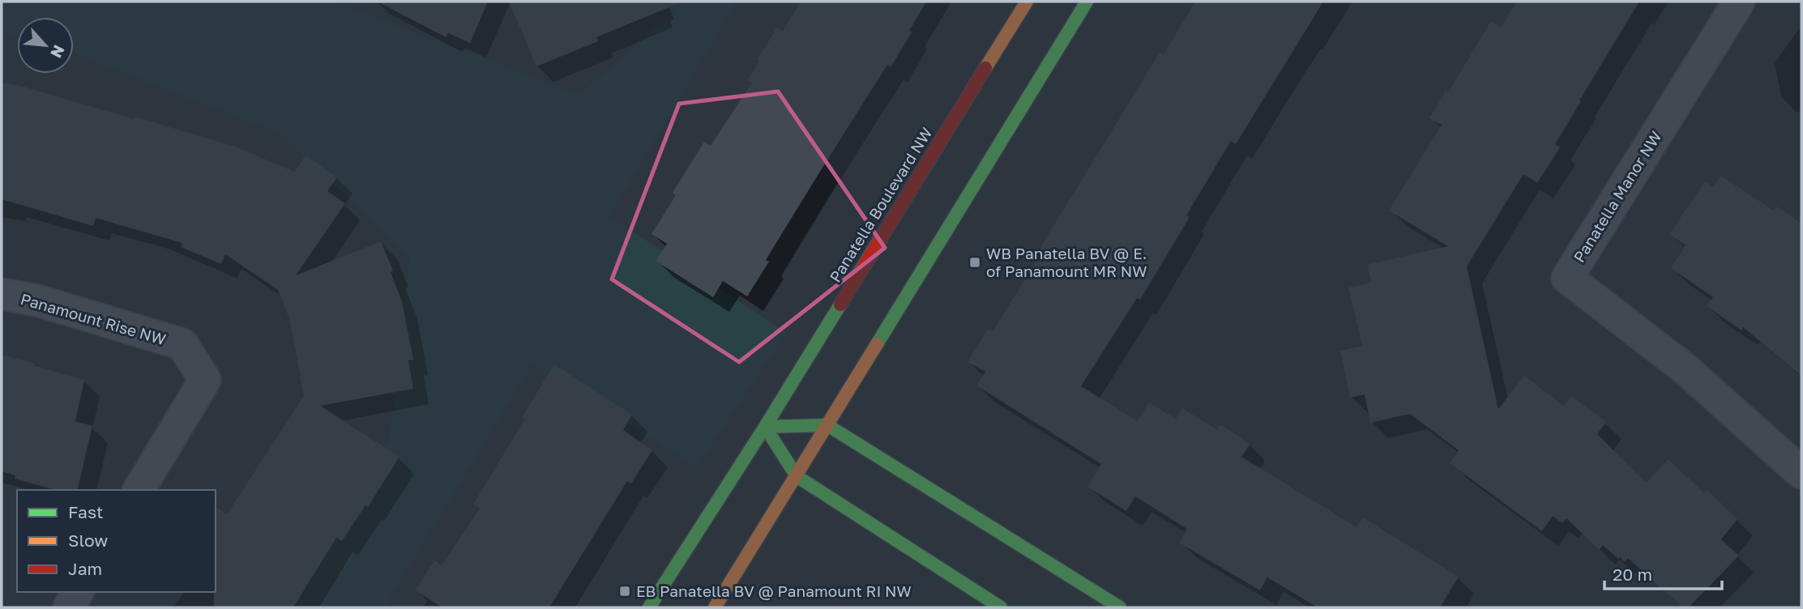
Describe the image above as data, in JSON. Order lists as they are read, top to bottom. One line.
{"streets":{"street":["Panatella Manor NW","Panatella Boulevard NW","Panamount Rise NW"]},"places":{"transit":["WB Panatella BV @ E. of Panamount MR NW","EB Panatella BV @ Panamount RI NW"]},"legend":["Fast","Slow","Jam"],"scale_bar":"20 m","north":"bottom right"}
